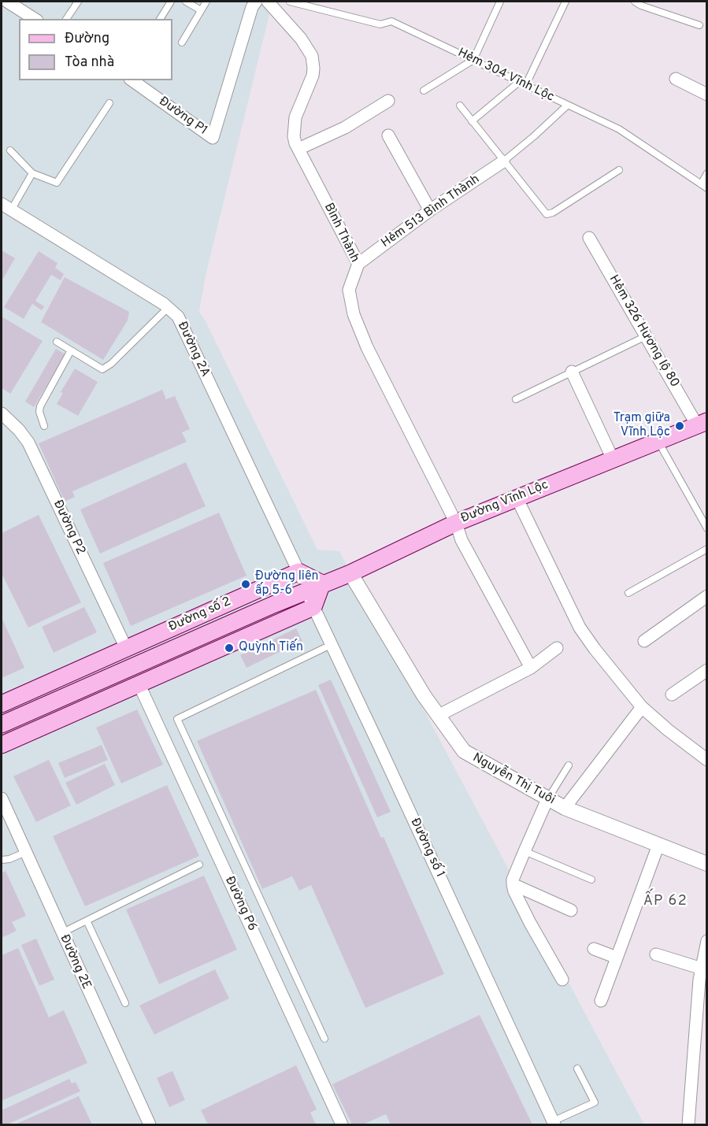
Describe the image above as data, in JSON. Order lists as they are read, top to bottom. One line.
{"streets":{"main road":["Đường Vĩnh Lộc","Đường số 2"],"street":["Đường P1","Hẻm 513 Bình Thành","Bình Thành","Hẻm 326 Hương lộ 80","Đường 2A","Đường P2","Nguyễn Thị Tuôi","Đường số 1","Đường P6","Đường 2E"],"lane":["Hẻm 304 Vĩnh Lộc"]},"crossings":[["Hẻm 513 Bình Thành","Bình Thành"],["Bình Thành","Đường Vĩnh Lộc"],["Hẻm 326 Hương lộ 80","Đường Vĩnh Lộc"],["Đường 2A","Đường số 2"],["Đường 2A","Đường số 1"],["Đường Vĩnh Lộc","Nguyễn Thị Tuôi"],["Đường P2","Đường số 2"],["Đường số 2","Đường số 1"]],"districts":["ẤP 62"],"places":["Trạm giữa Vĩnh Lộc","Đường liên ấp 5-6","Quỳnh Tiến"],"legend":["Đường","Tòa nhà"]}
